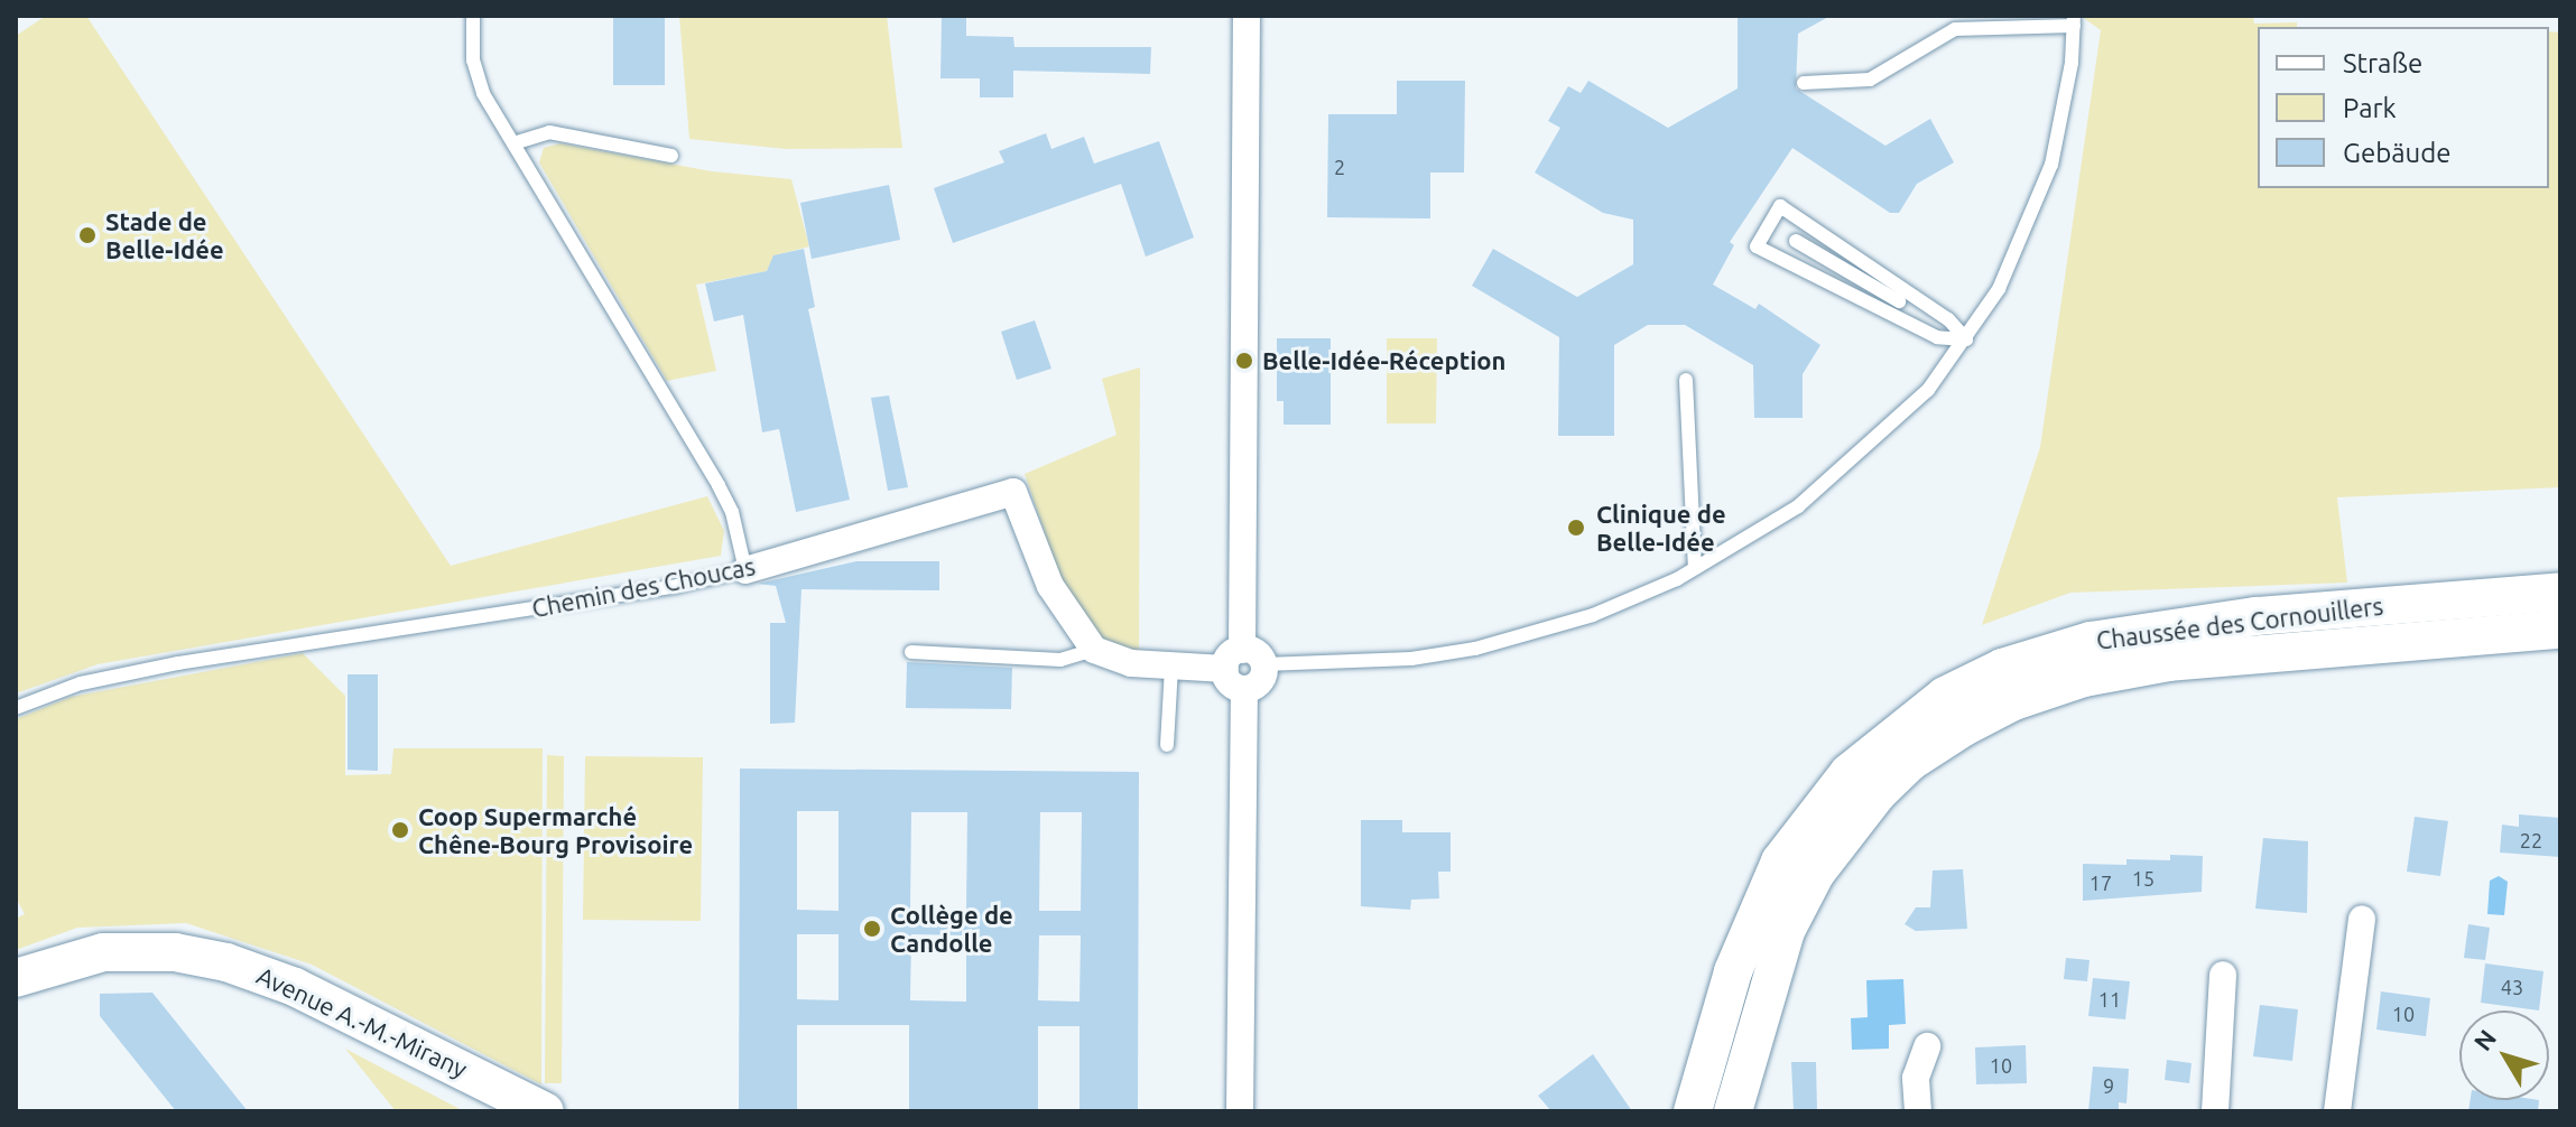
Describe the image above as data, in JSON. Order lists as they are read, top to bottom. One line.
{"streets":{"street":["Chemin des Choucas","Chaussée des Cornouillers","Avenue A.-M.-Mirany"]},"places":["Stade de Belle-Idée","Belle-Idée-Réception","Clinique de Belle-Idée","Coop Supermarché Chêne-Bourg Provisoire","Collège de Candolle"],"house_numbers":["2","22","15","17","43","11","10","10","9"],"legend":["Straße","Park","Gebäude"],"north":"top left"}
